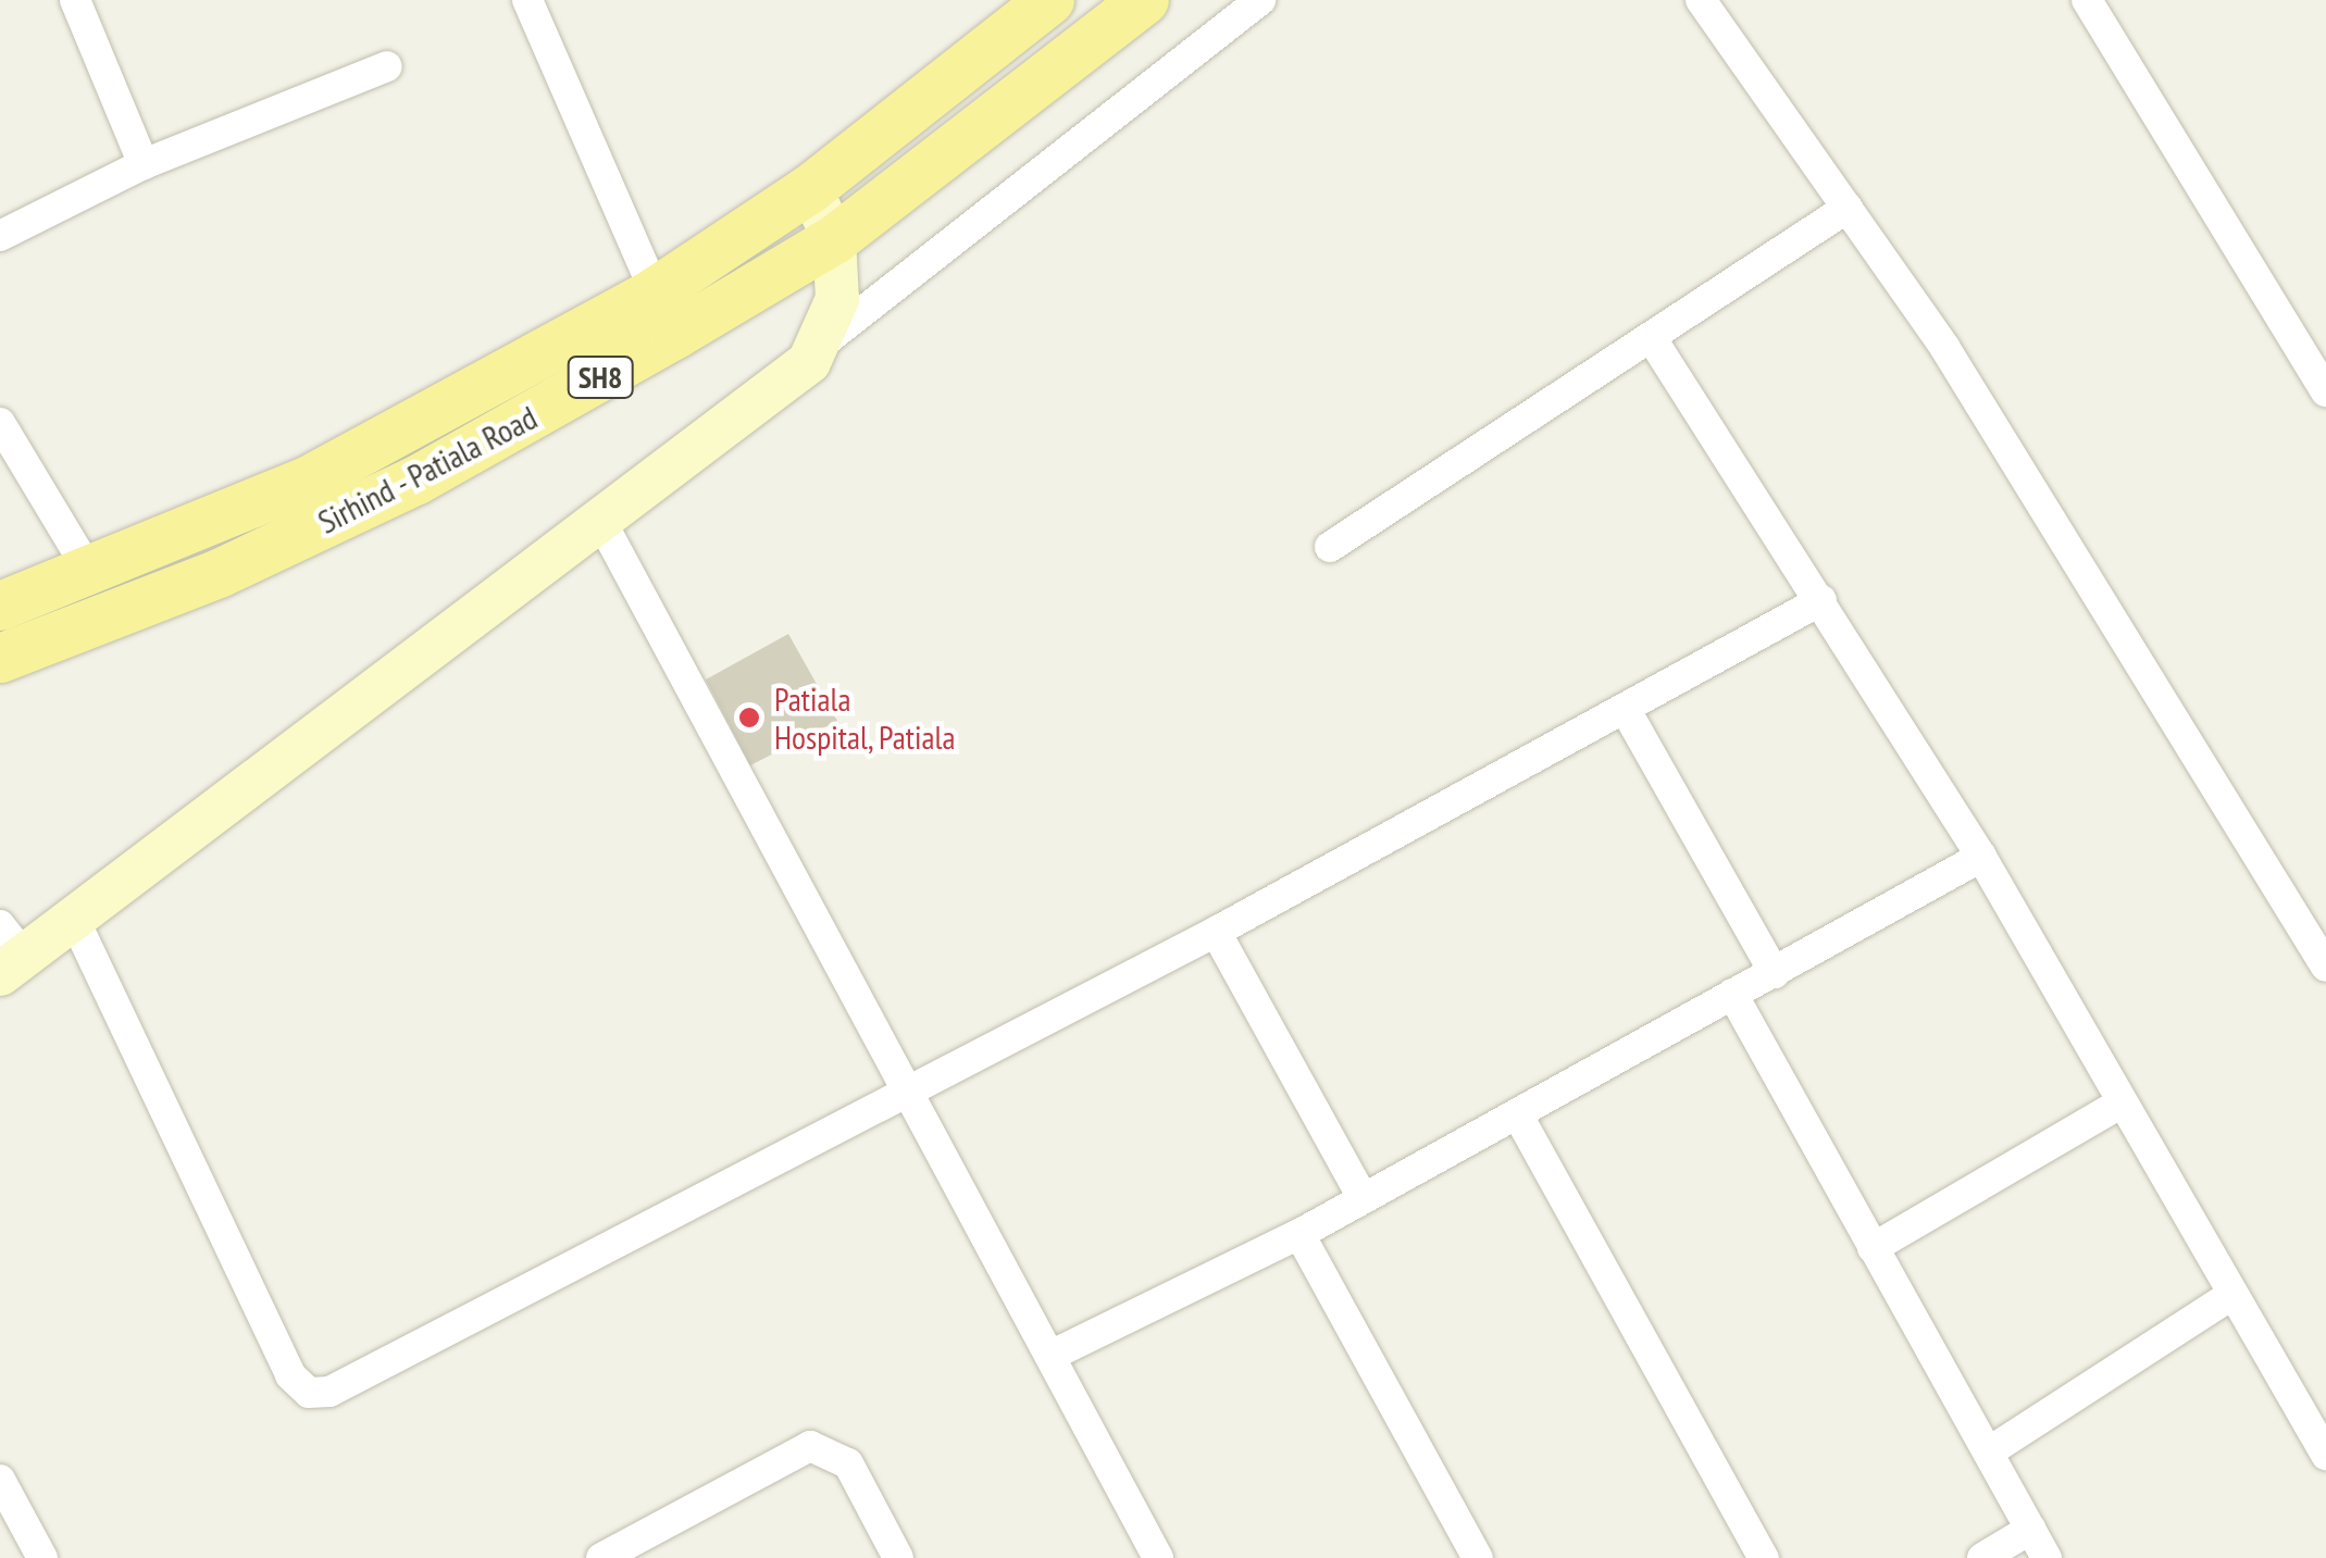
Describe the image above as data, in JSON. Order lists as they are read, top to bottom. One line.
{"streets":{"main road":["SH8","Sirhind - Patiala Road"]},"places":["Patiala Hospital, Patiala"]}
